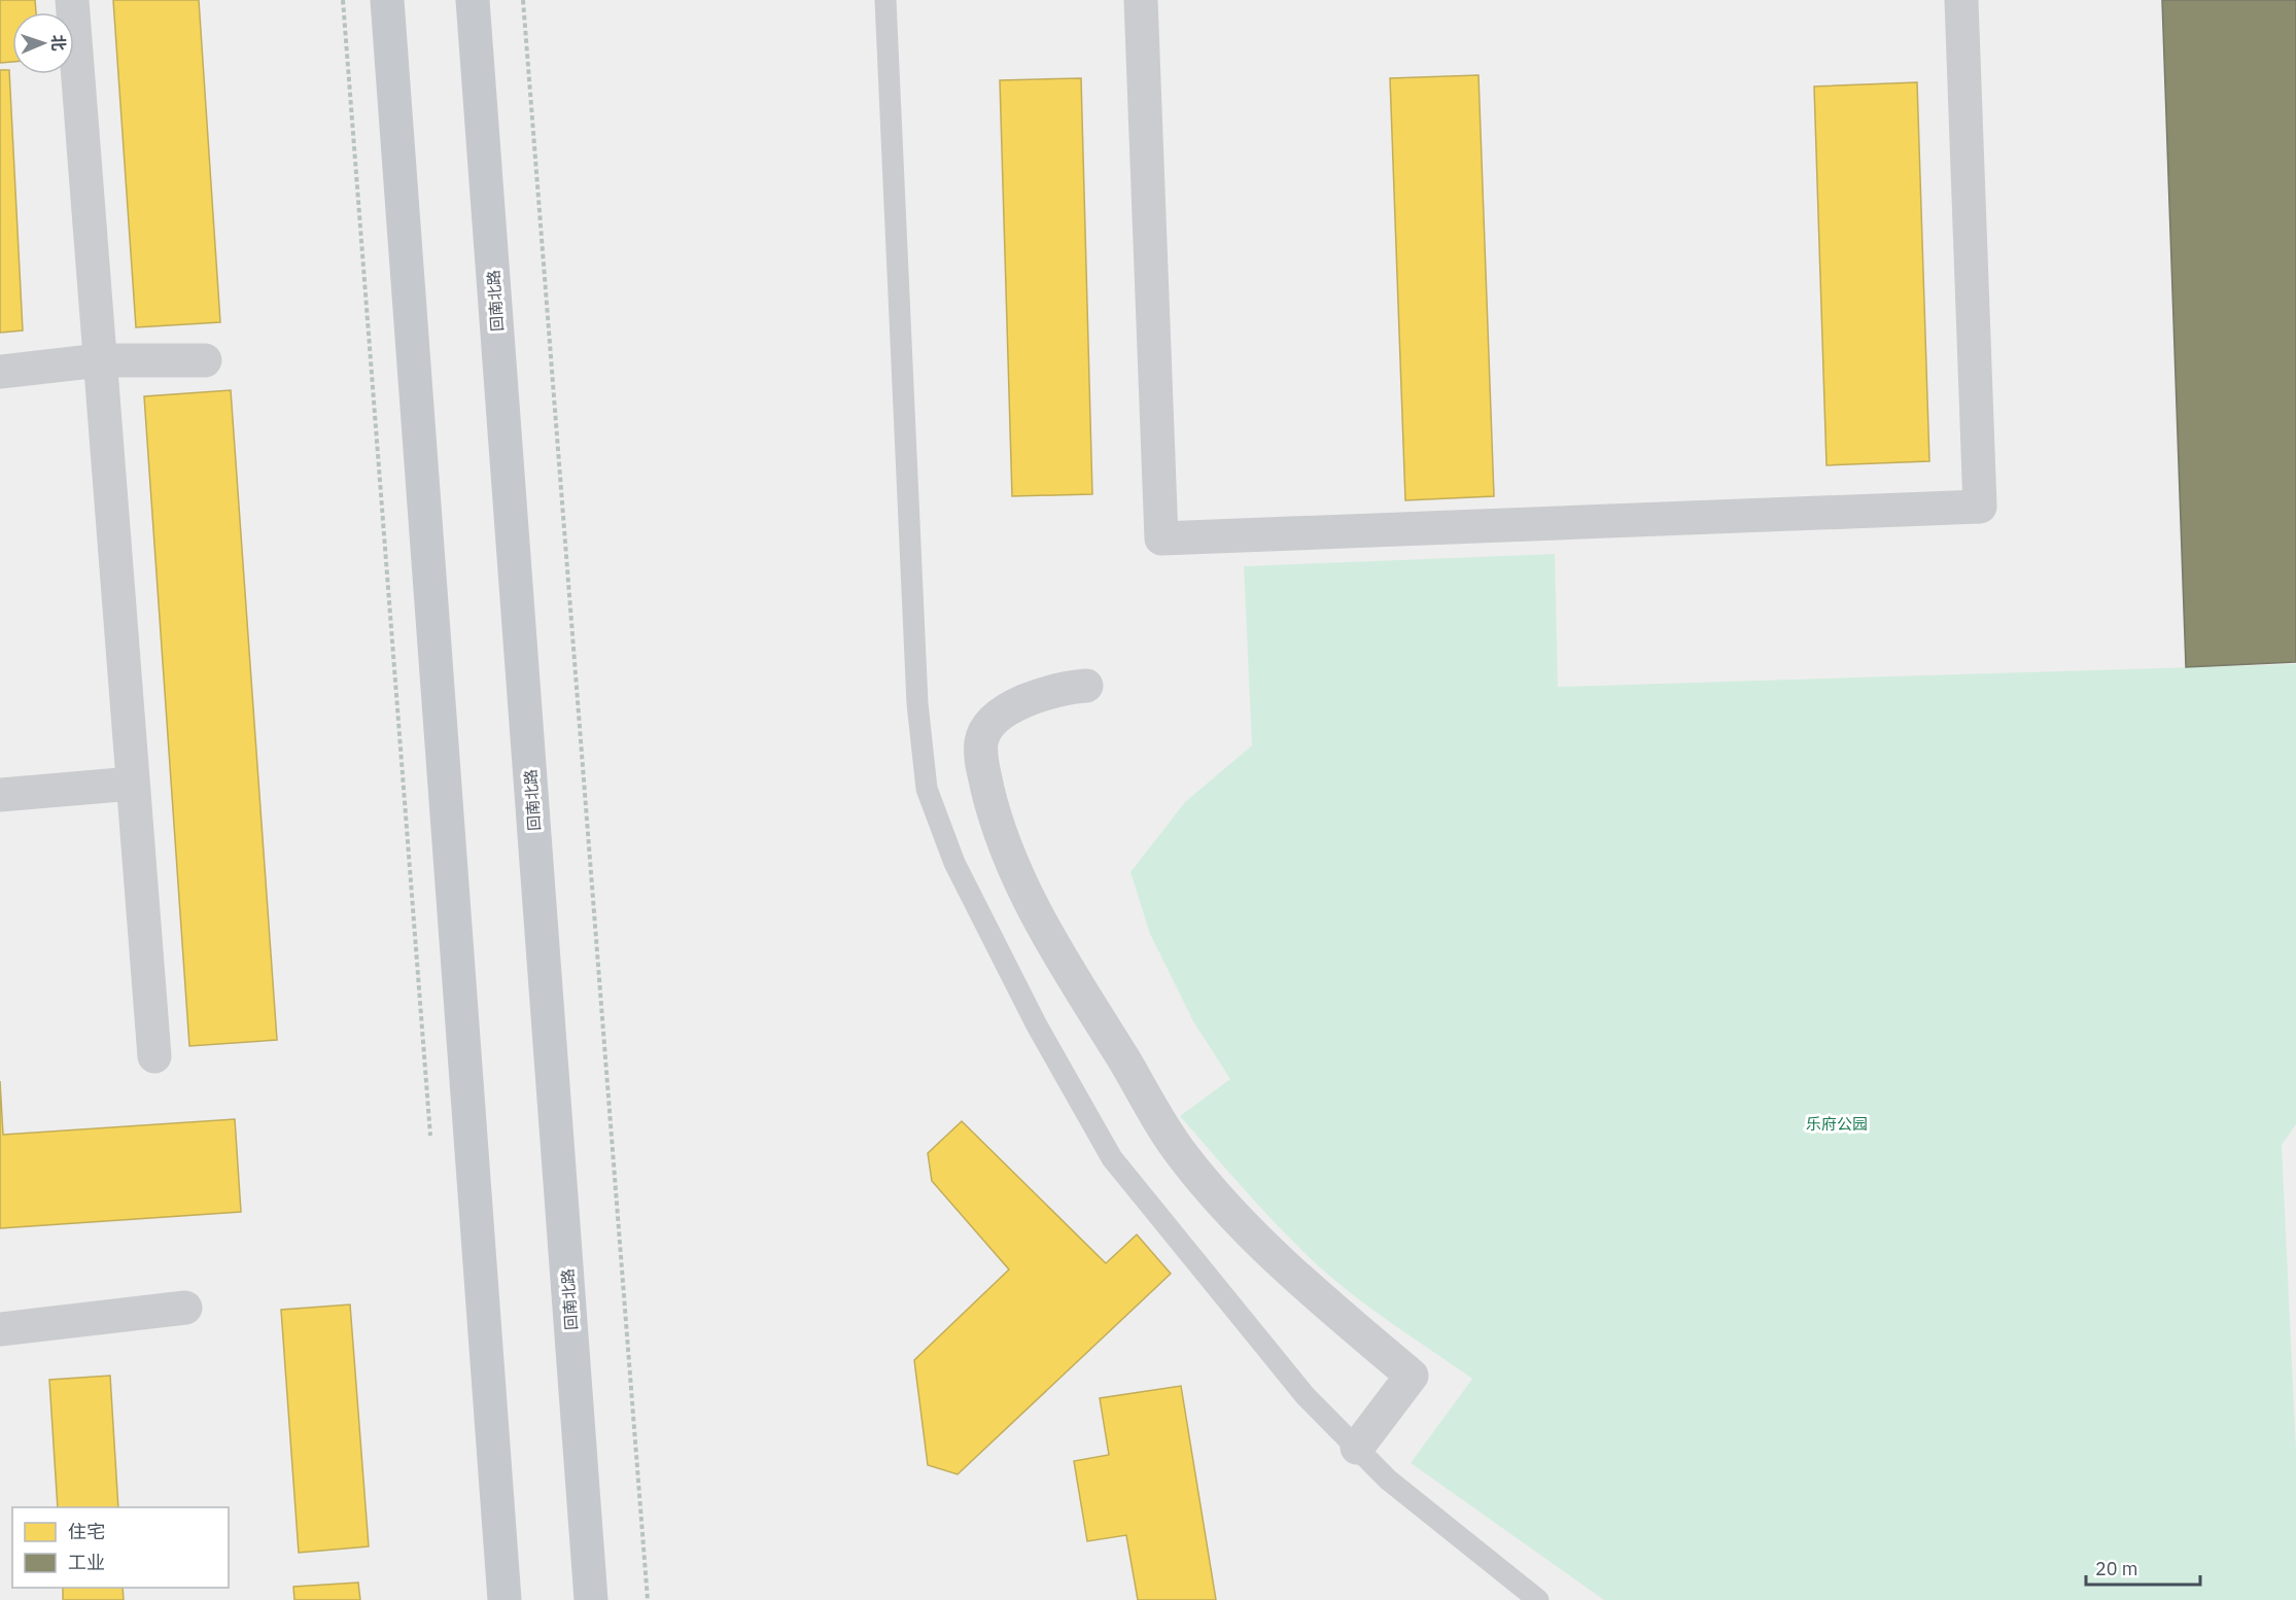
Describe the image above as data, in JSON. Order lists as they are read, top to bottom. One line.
{"streets":{"main road":["回南北路"]},"parks":["乐府公园"],"legend":["住宅","工业"],"scale_bar":"20 m","north":"right"}
